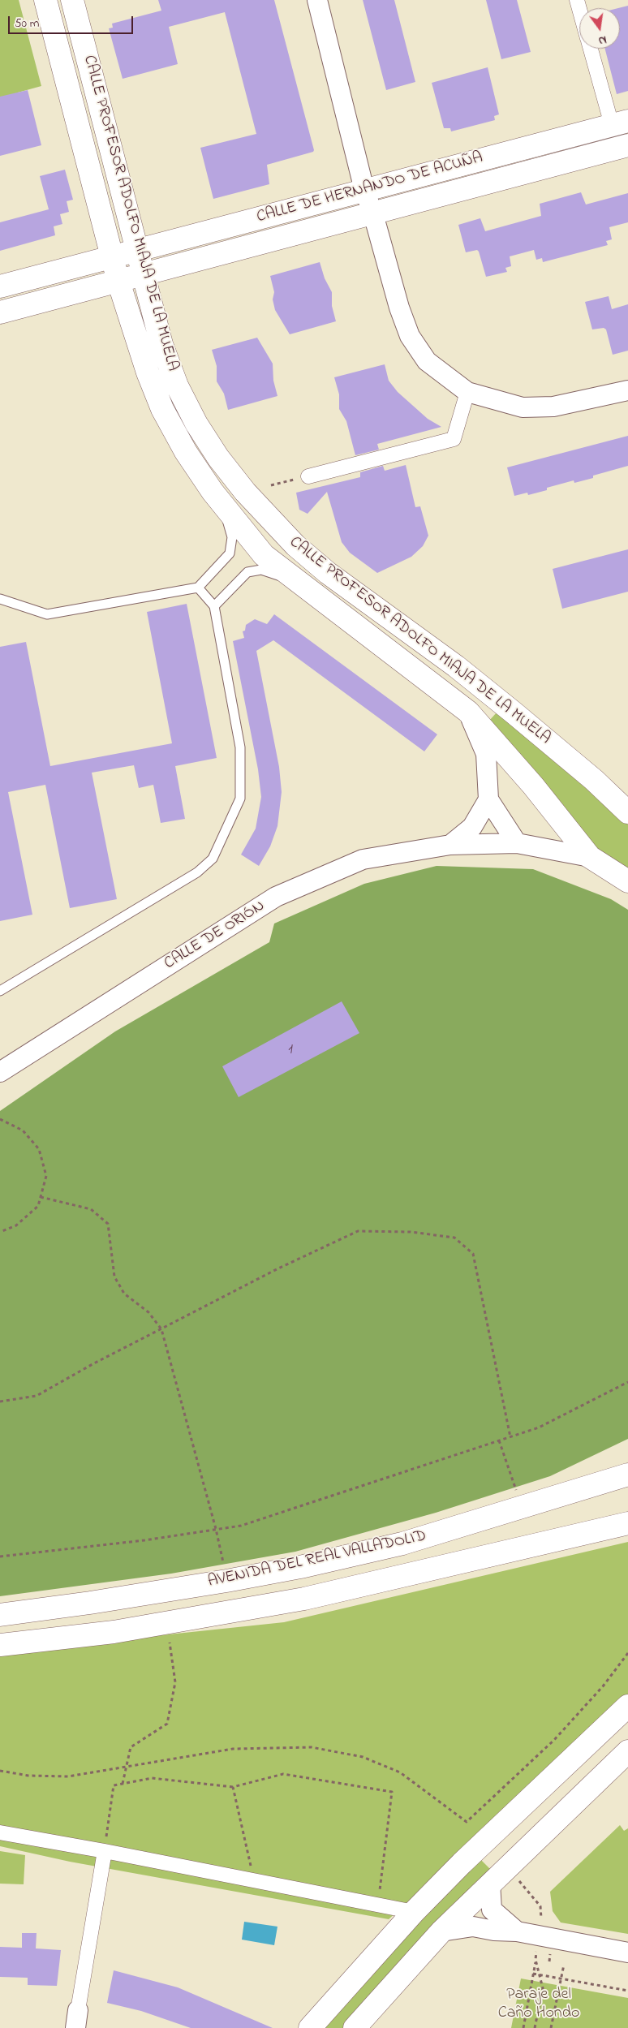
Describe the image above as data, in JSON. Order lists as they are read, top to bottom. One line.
{"streets":{"main road":["CALLE DE HERNANDO DE ACUÑA","CALLE PROFESOR ADOLFO MIAJA DE LA MUELA","AVENIDA DEL REAL VALLADOLID"],"street":["CALLE DE ORIÓN"]},"crossings":[["CALLE DE HERNANDO DE ACUÑA","CALLE PROFESOR ADOLFO MIAJA DE LA MUELA"],["CALLE PROFESOR ADOLFO MIAJA DE LA MUELA","CALLE DE ORIÓN"]],"parks":["Paraje del Caño Hondo"],"house_numbers":["1"],"scale_bar":"50 m","north":"bottom"}
